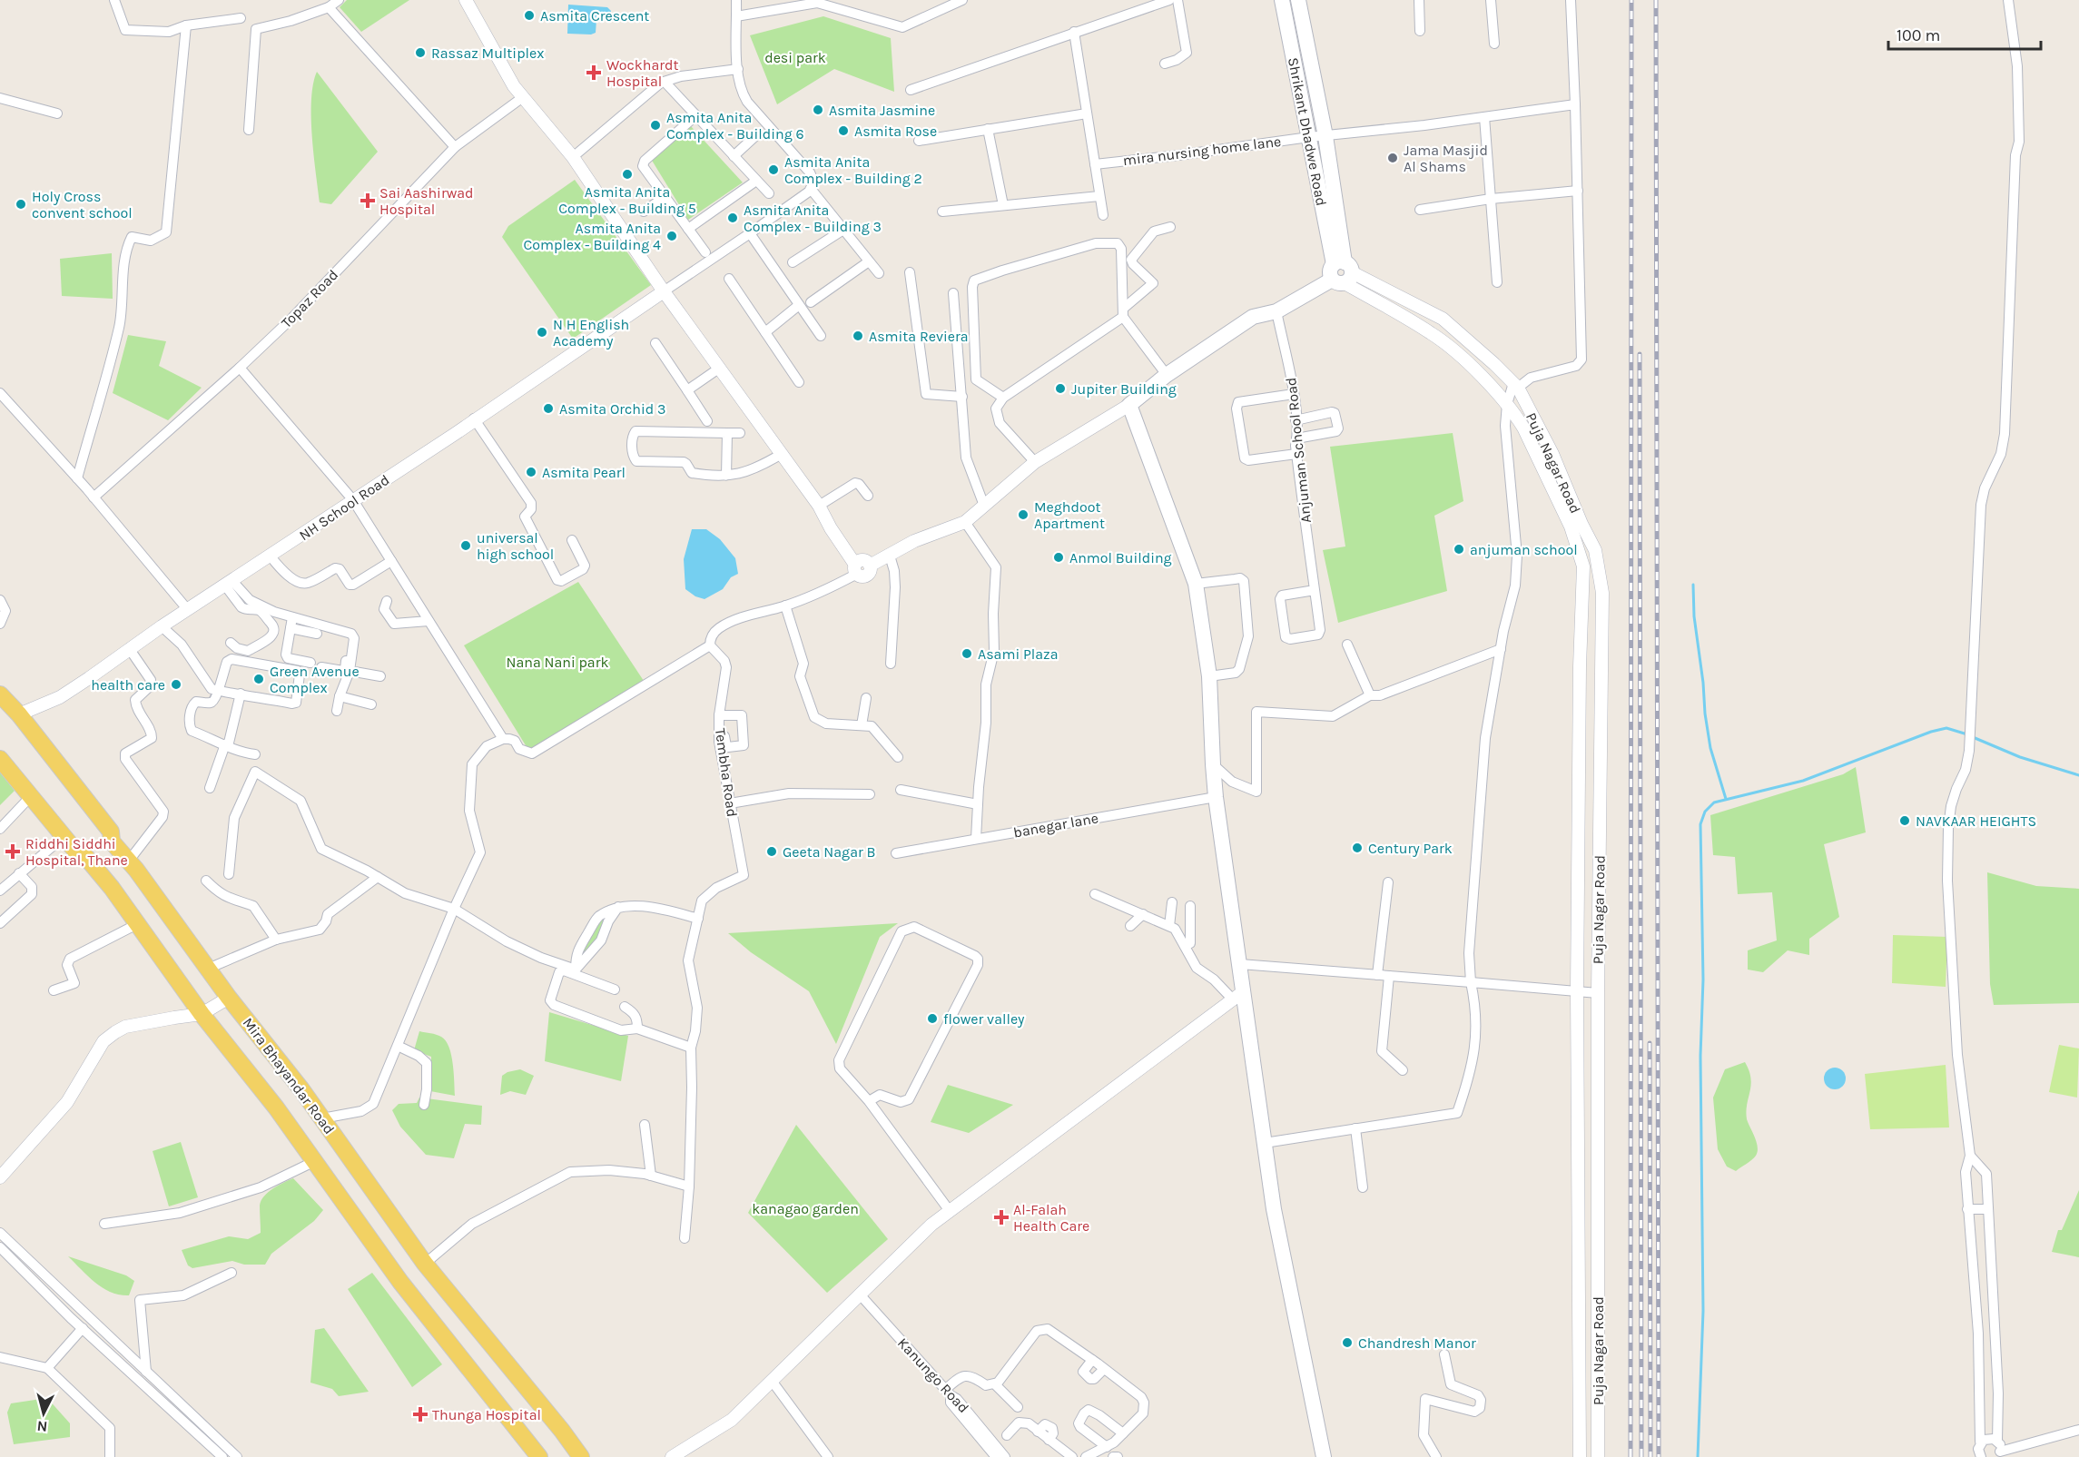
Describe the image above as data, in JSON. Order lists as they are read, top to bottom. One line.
{"streets":{"main road":["Shrikant Dhadwe Road","Mira Bhayandar Road"],"street":["mira nursing home lane","Topaz Road","Anjuman School Road","Puja Nagar Road","NH School Road","Tembha Road","banegar lane","Kanungo Road"]},"crossings":[["Shrikant Dhadwe Road","mira nursing home lane"],["Shrikant Dhadwe Road","Puja Nagar Road"],["NH School Road","Mira Bhayandar Road"]],"parks":["desi park","Nana Nani park","kanagao garden"],"places":{"other":["Asmita Crescent","Rassaz Multiplex","Asmita Jasmine","Asmita Anita Complex - Building 6","Asmita Rose","Jama Masjid Al Shams","Asmita Anita Complex - Building 2","Asmita Anita Complex - Building 5","Holy Cross convent school","Asmita Anita Complex - Building 3","Asmita Anita Complex - Building 4","N H English Academy","Asmita Reviera","Jupiter Building","Asmita Orchid 3","Asmita Pearl","Meghdoot Apartment","universal high school","anjuman school","Anmol Building","Asami Plaza","Green Avenue Complex","health care","NAVKAAR HEIGHTS","Century Park","Geeta Nagar B","flower valley","Chandresh Manor"],"health":["Wockhardt Hospital","Sai Aashirwad Hospital","Riddhi Siddhi Hospital, Thane","Al-Falah Health Care","Thunga Hospital"]},"scale_bar":"100 m","north":"bottom"}
